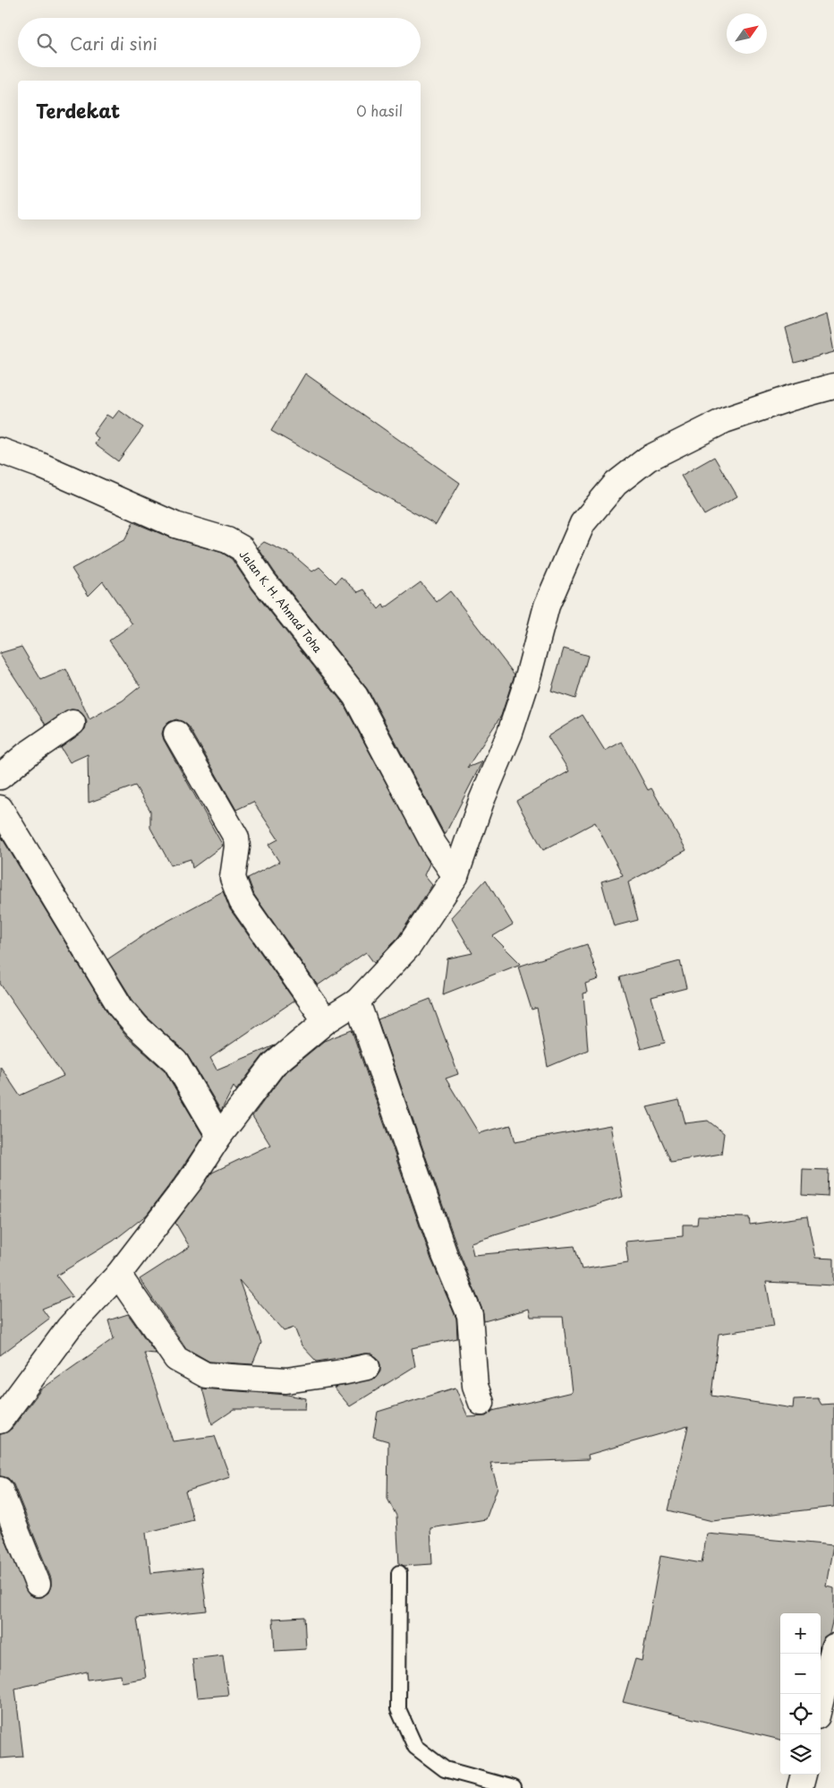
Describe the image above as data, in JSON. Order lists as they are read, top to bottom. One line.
{"streets":{"street":["Jalan K. H. Ahmad Toha"]},"north":"top right","page":{"search":"Cari di sini","heading":["Terdekat","0 hasil"],"map_buttons":["+","−"]}}
